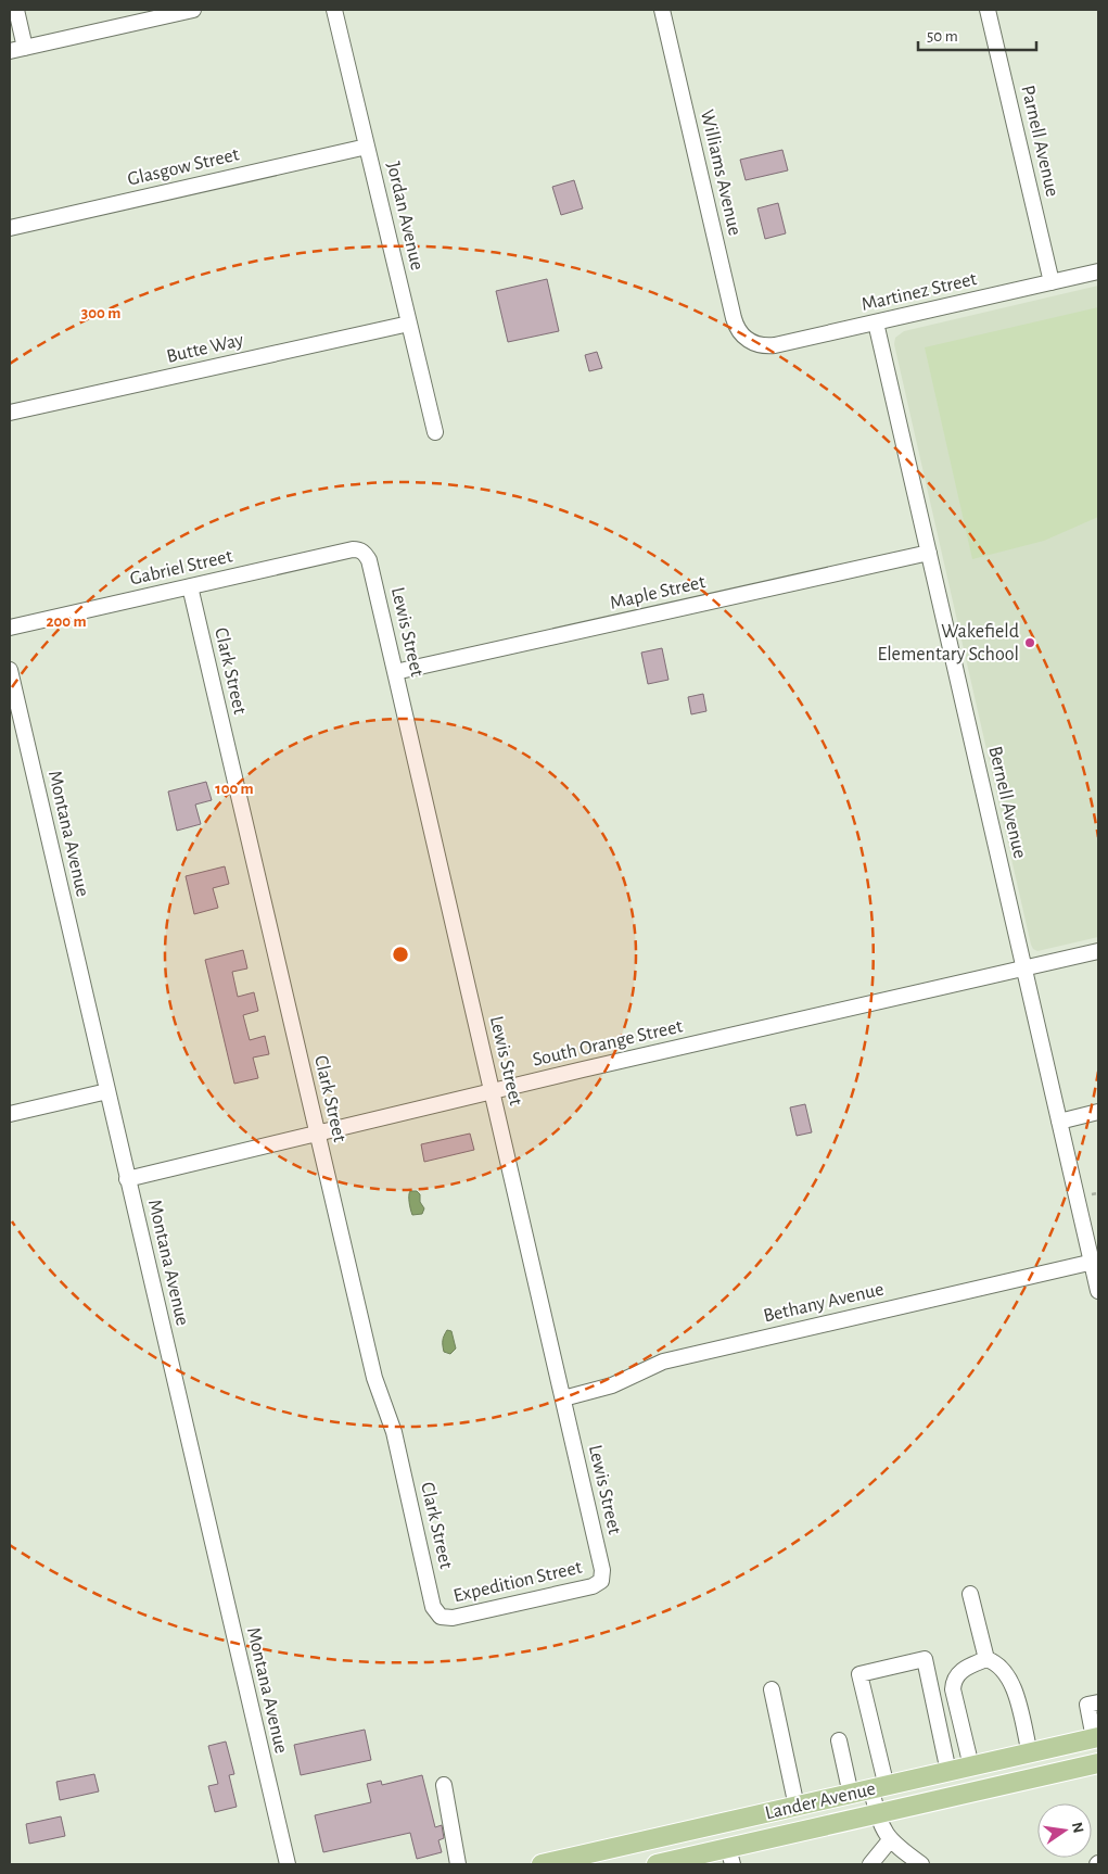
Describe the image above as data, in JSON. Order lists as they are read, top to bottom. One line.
{"streets":{"main road":["Lander Avenue"],"street":["Parnell Avenue","Glasgow Street","Williams Avenue","Jordan Avenue","Martinez Street","Butte Way","Gabriel Street","Maple Street","Lewis Street","Clark Street","Bernell Avenue","Montana Avenue","South Orange Street","Bethany Avenue","Expedition Street"]},"crossings":[["Parnell Avenue","Martinez Street"],["Glasgow Street","Jordan Avenue"],["Williams Avenue","Martinez Street"],["Jordan Avenue","Butte Way"],["Martinez Street","Bernell Avenue"],["Gabriel Street","Lewis Street"],["Gabriel Street","Clark Street"],["Maple Street","Lewis Street"],["Maple Street","Bernell Avenue"],["Lewis Street","South Orange Street"],["Lewis Street","Bethany Avenue"],["Lewis Street","Expedition Street"],["Clark Street","South Orange Street"],["Clark Street","Expedition Street"],["Bernell Avenue","South Orange Street"],["Bernell Avenue","Bethany Avenue"],["Montana Avenue","South Orange Street"]],"places":["Wakefield Elementary School"],"scale_bar":"50 m","north":"right","rings":["300 m","200 m","100 m"]}
